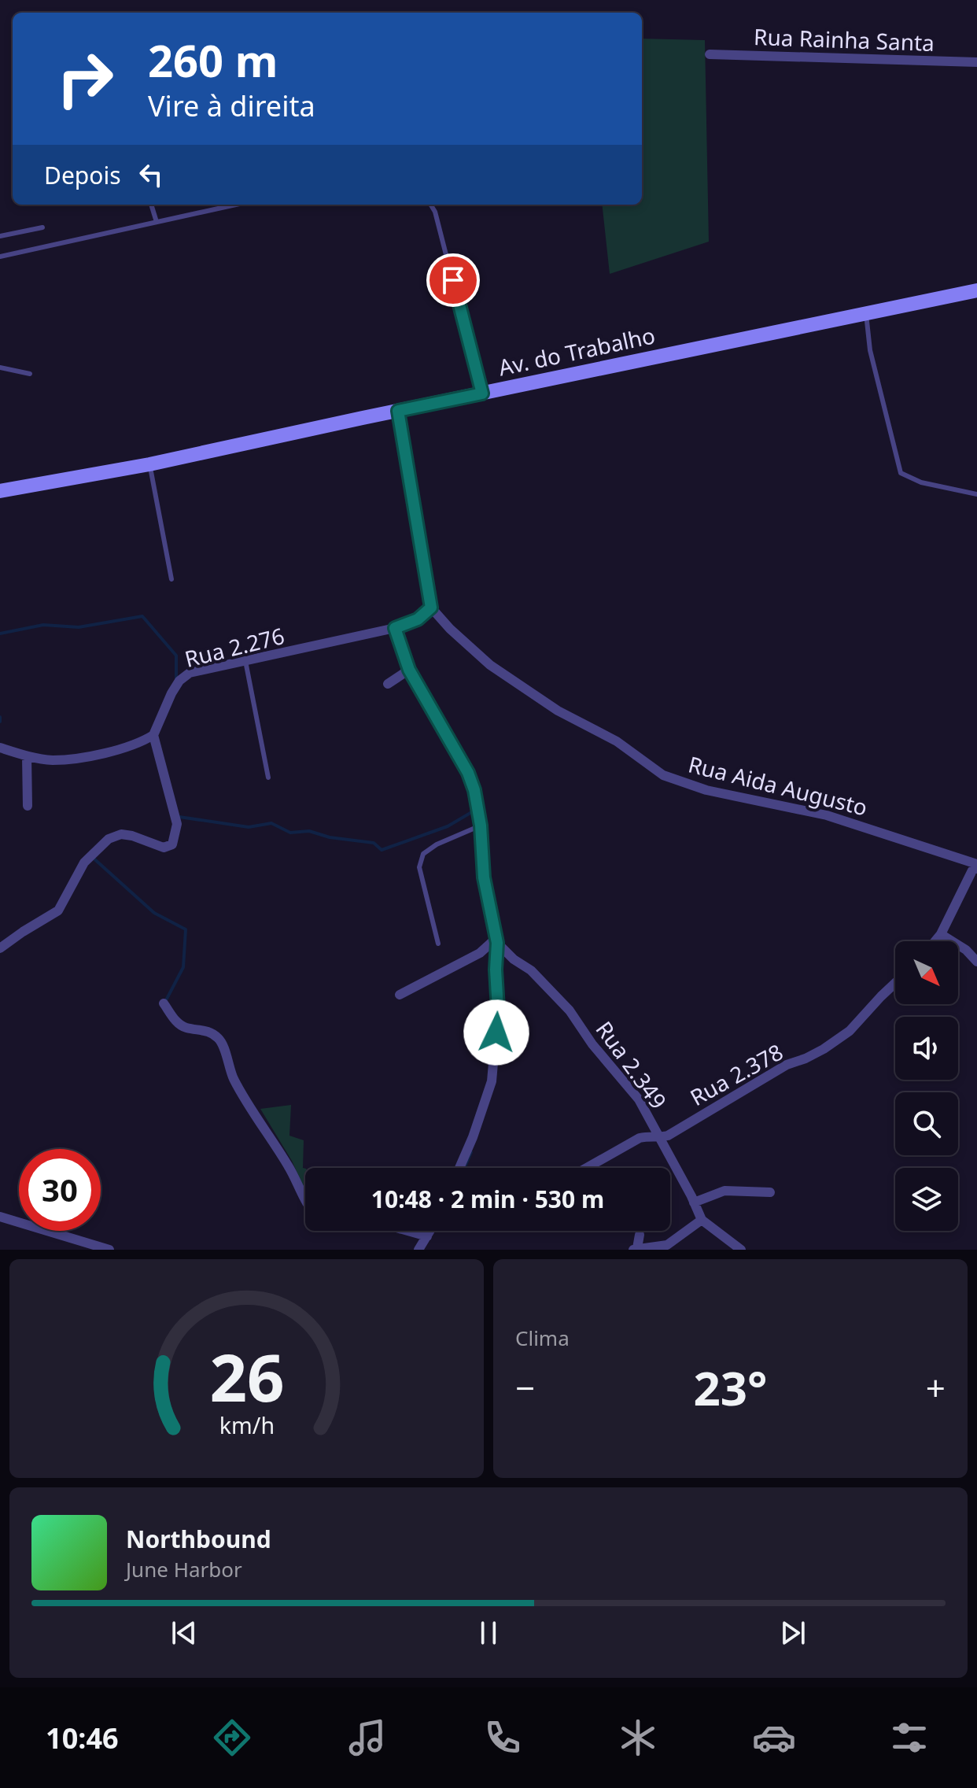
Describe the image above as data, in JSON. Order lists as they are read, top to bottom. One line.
{"streets":{"main road":["Av. do Trabalho"],"street":["Rua Rainha Santa","Rua 2.276","Rua Aida Augusto","Rua 2.349","Rua 2.378"]},"crossings":[["Rua 2.276","Rua Aida Augusto"],["Rua 2.349","Rua 2.378"]],"north":"bottom right","page":{"turn":["260 m","Vire à direita"],"then":"Depois","limit":"30","trip":"10:48 · 2 min · 530 m","tile":"Clima","heat":["−","23°","+"],"song":["Northbound","June Harbor"],"tabs":"10:46","gauge":["26","km/h"]}}
